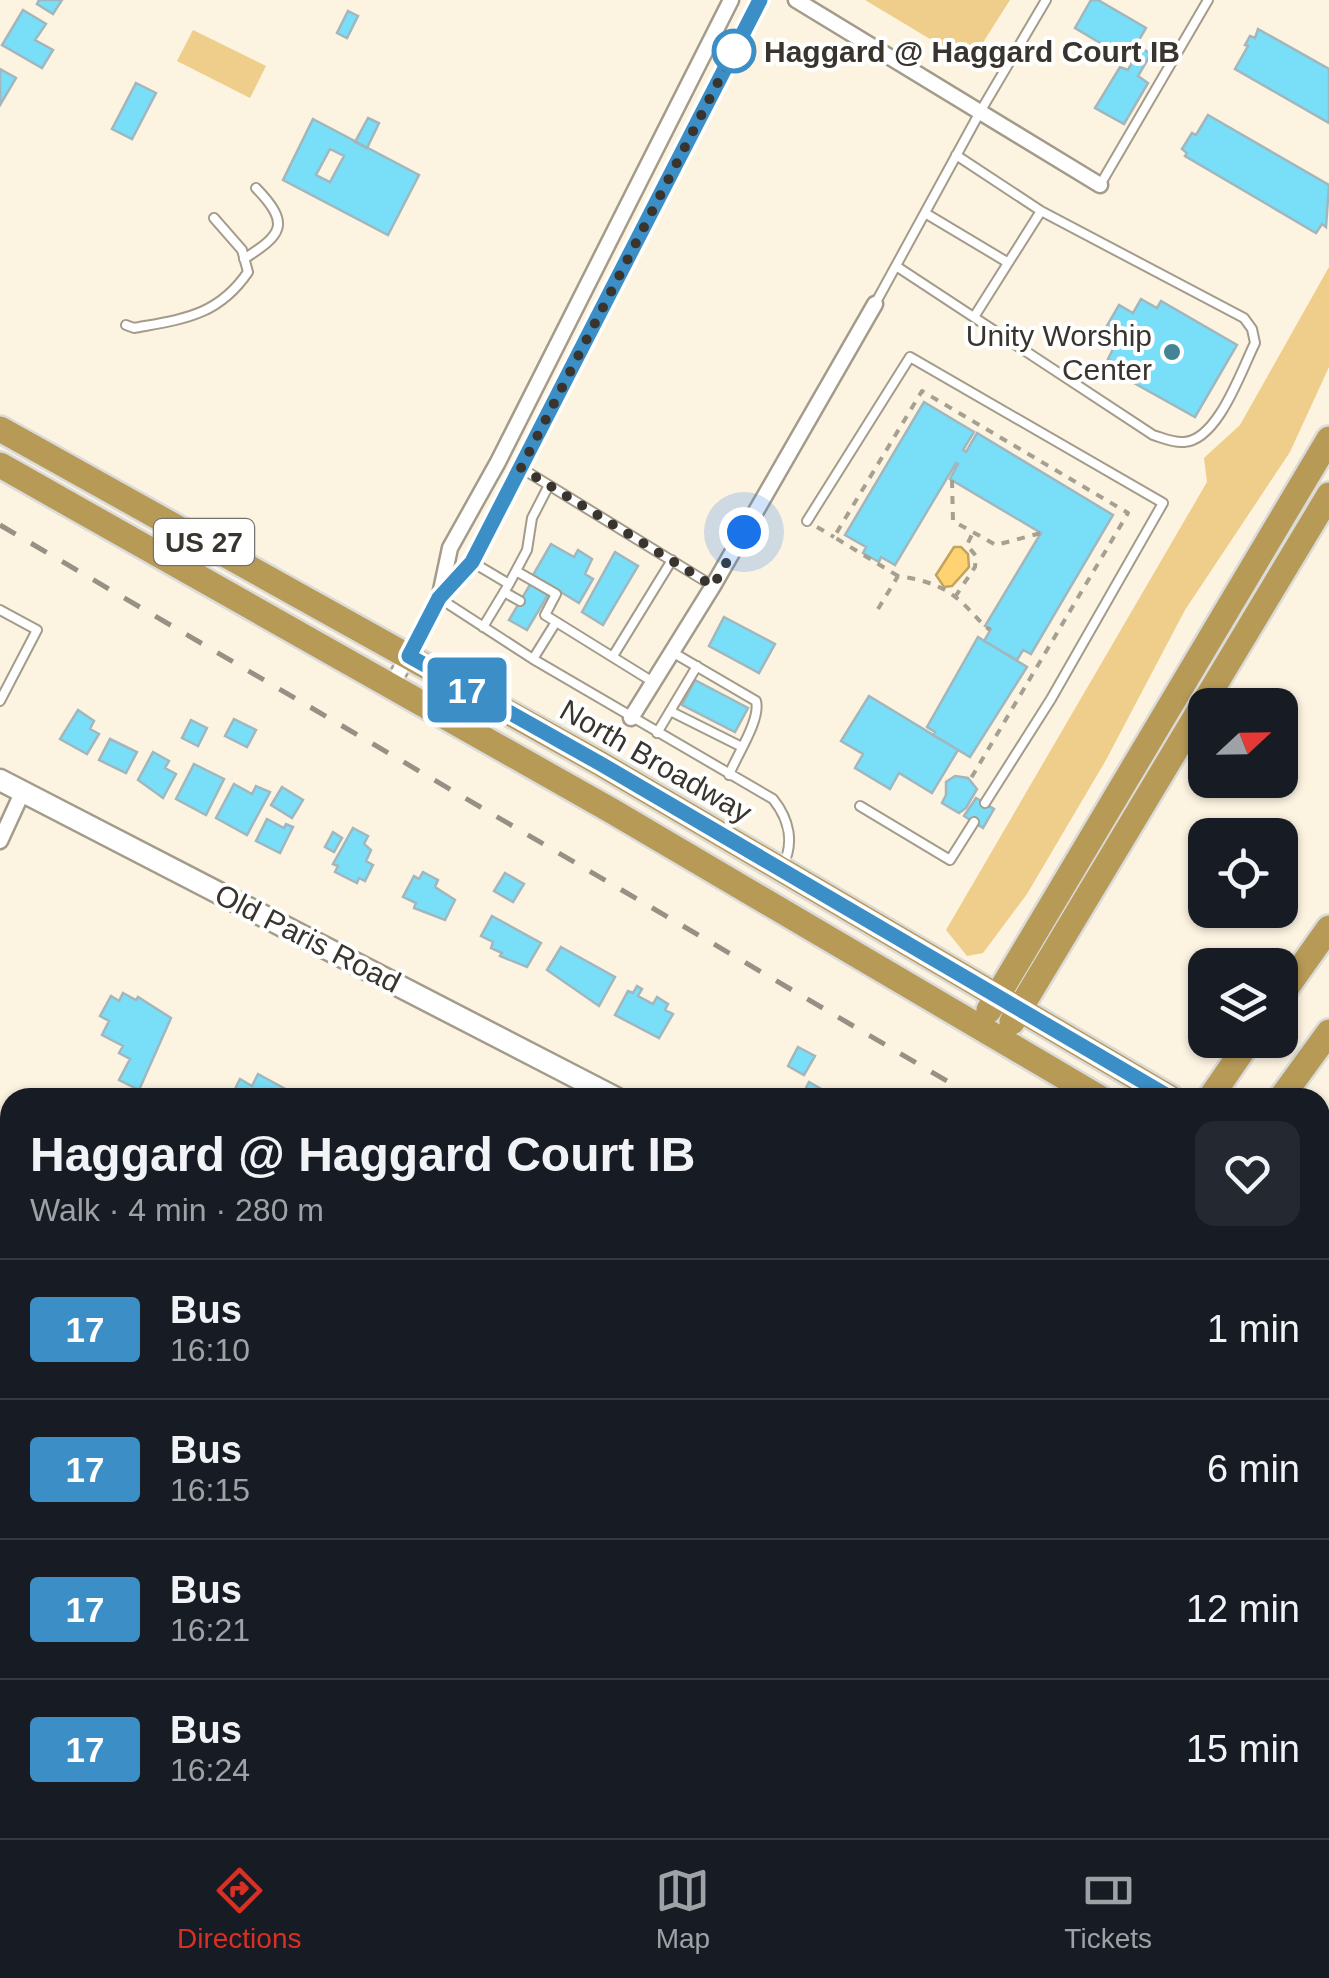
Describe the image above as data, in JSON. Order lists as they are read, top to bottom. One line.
{"streets":{"highway":["US 27","North Broadway"],"street":["Old Paris Road"]},"places":["Haggard @ Haggard Court IB","Unity Worship Center"],"lines":["bus line 17"],"north":"right","page":{"on_map":"17","heading":["Haggard @ Haggard Court IB","Walk · 4 min · 280 m"],"list":[{"mark":"17","name":"Bus","note":"16:10","value":"1 min"},{"mark":"17","name":"Bus","note":"16:15","value":"6 min"},{"mark":"17","name":"Bus","note":"16:21","value":"12 min"},{"mark":"17","name":"Bus","note":"16:24","value":"15 min"}],"tabs":["Directions","Map","Tickets"]}}
